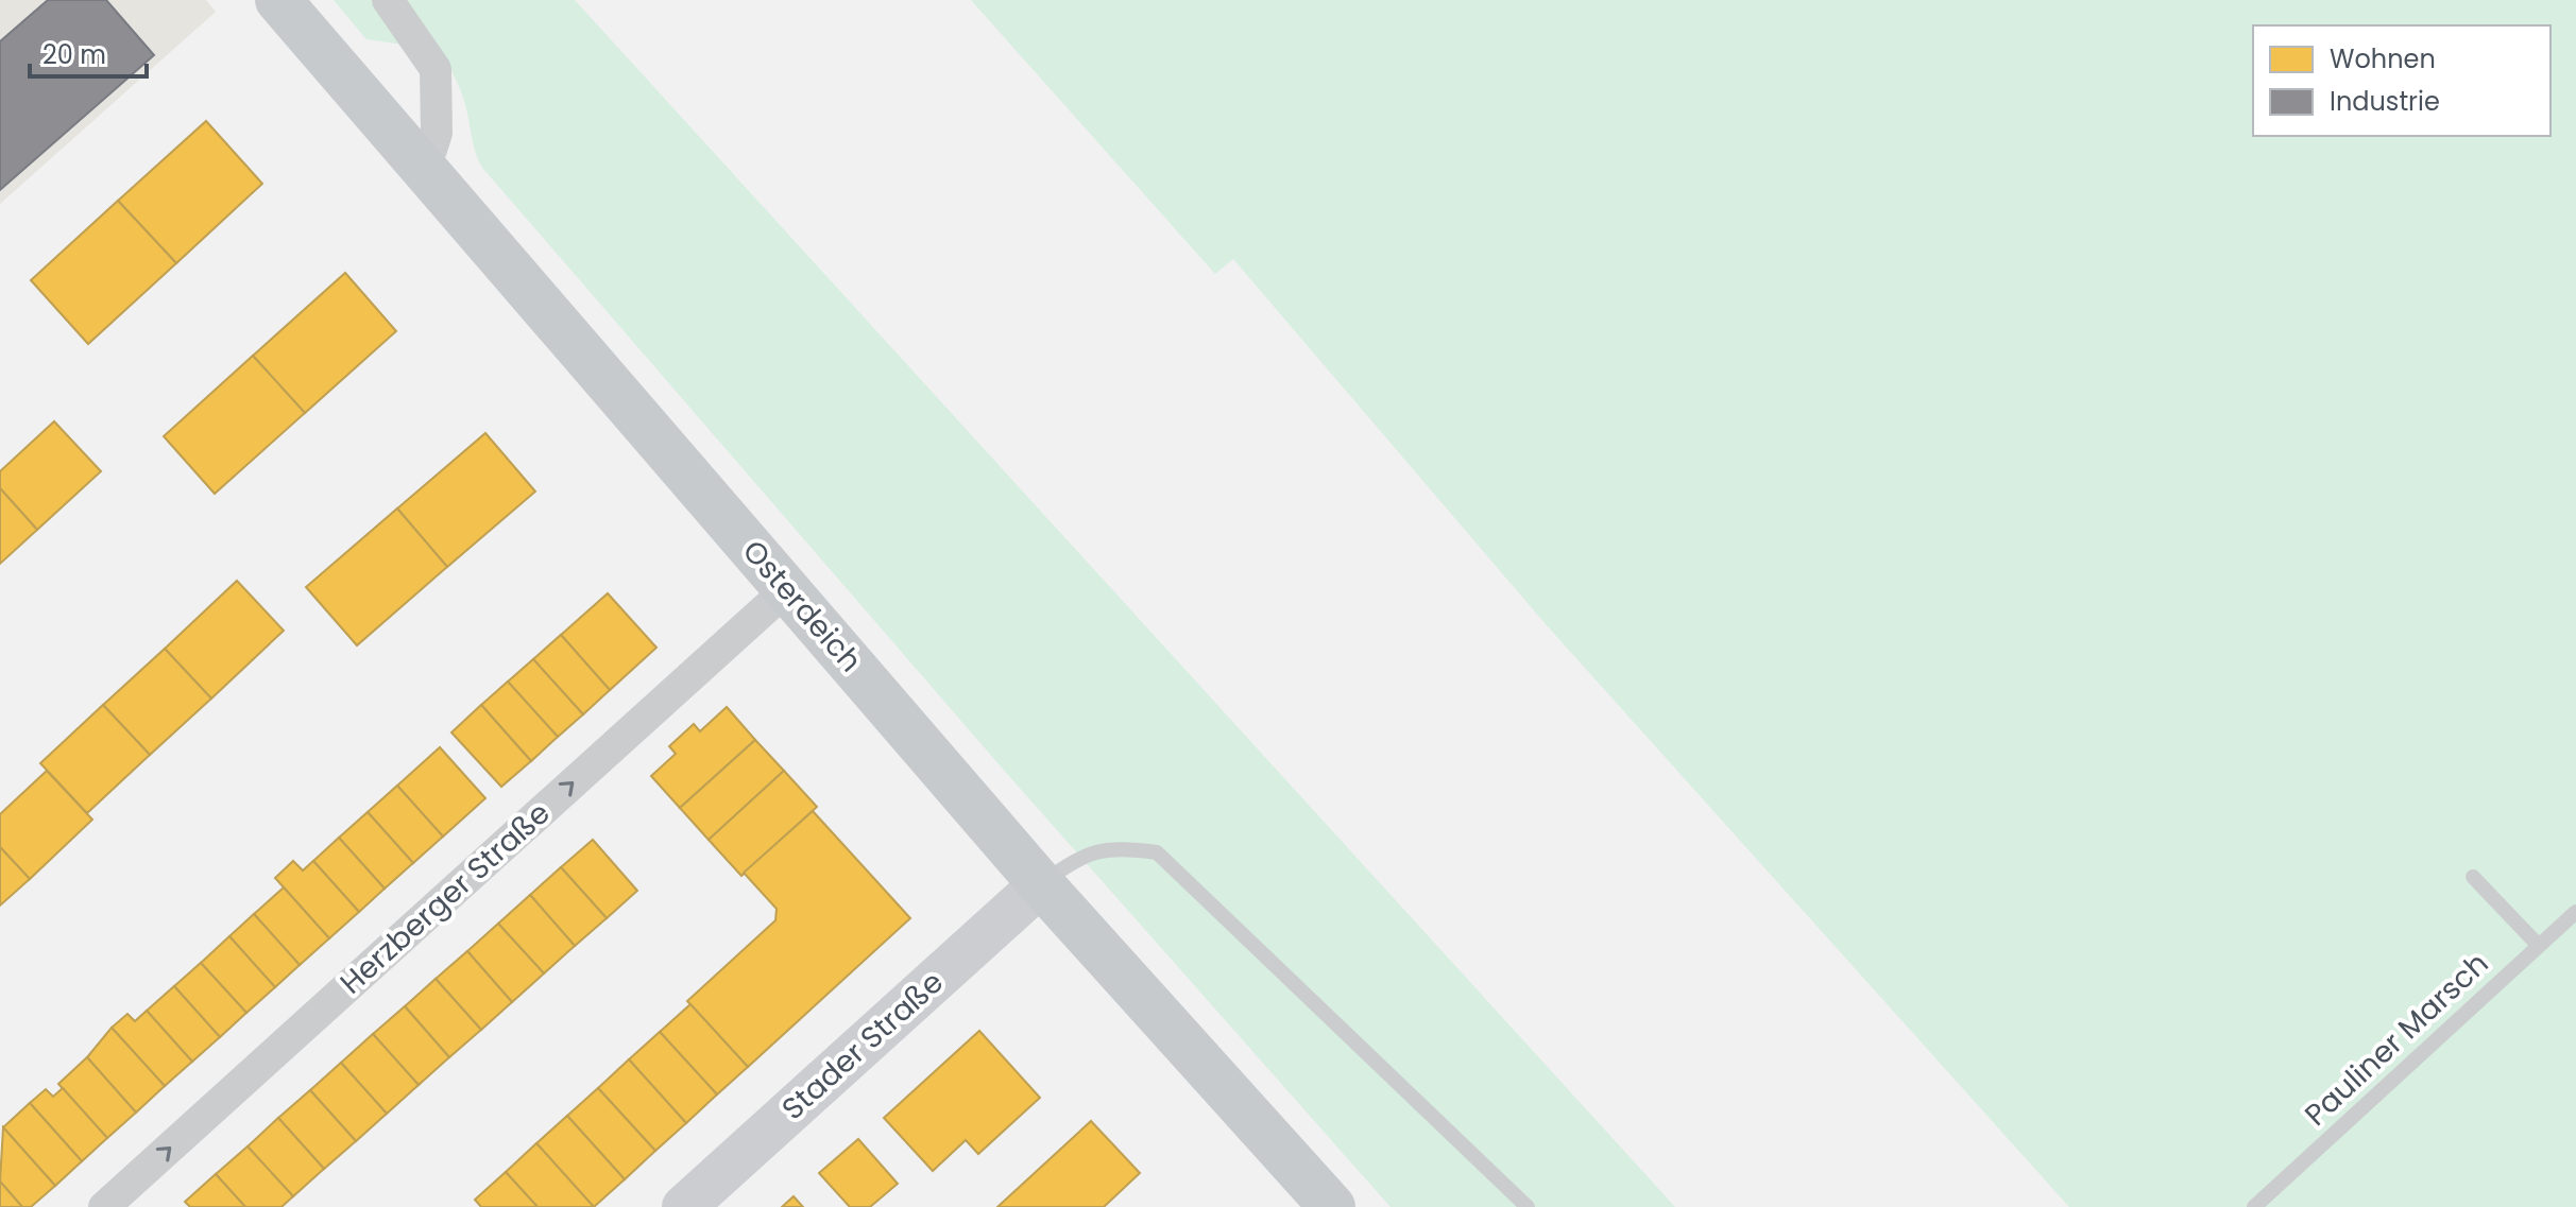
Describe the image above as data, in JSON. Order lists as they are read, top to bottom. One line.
{"streets":{"main road":["Osterdeich"],"street":["Herzberger Straße","Stader Straße"],"lane":["Pauliner Marsch"]},"crossings":[["Osterdeich","Herzberger Straße"],["Osterdeich","Stader Straße"]],"one_way":["Herzberger Straße"],"legend":["Wohnen","Industrie"],"scale_bar":"20 m"}
